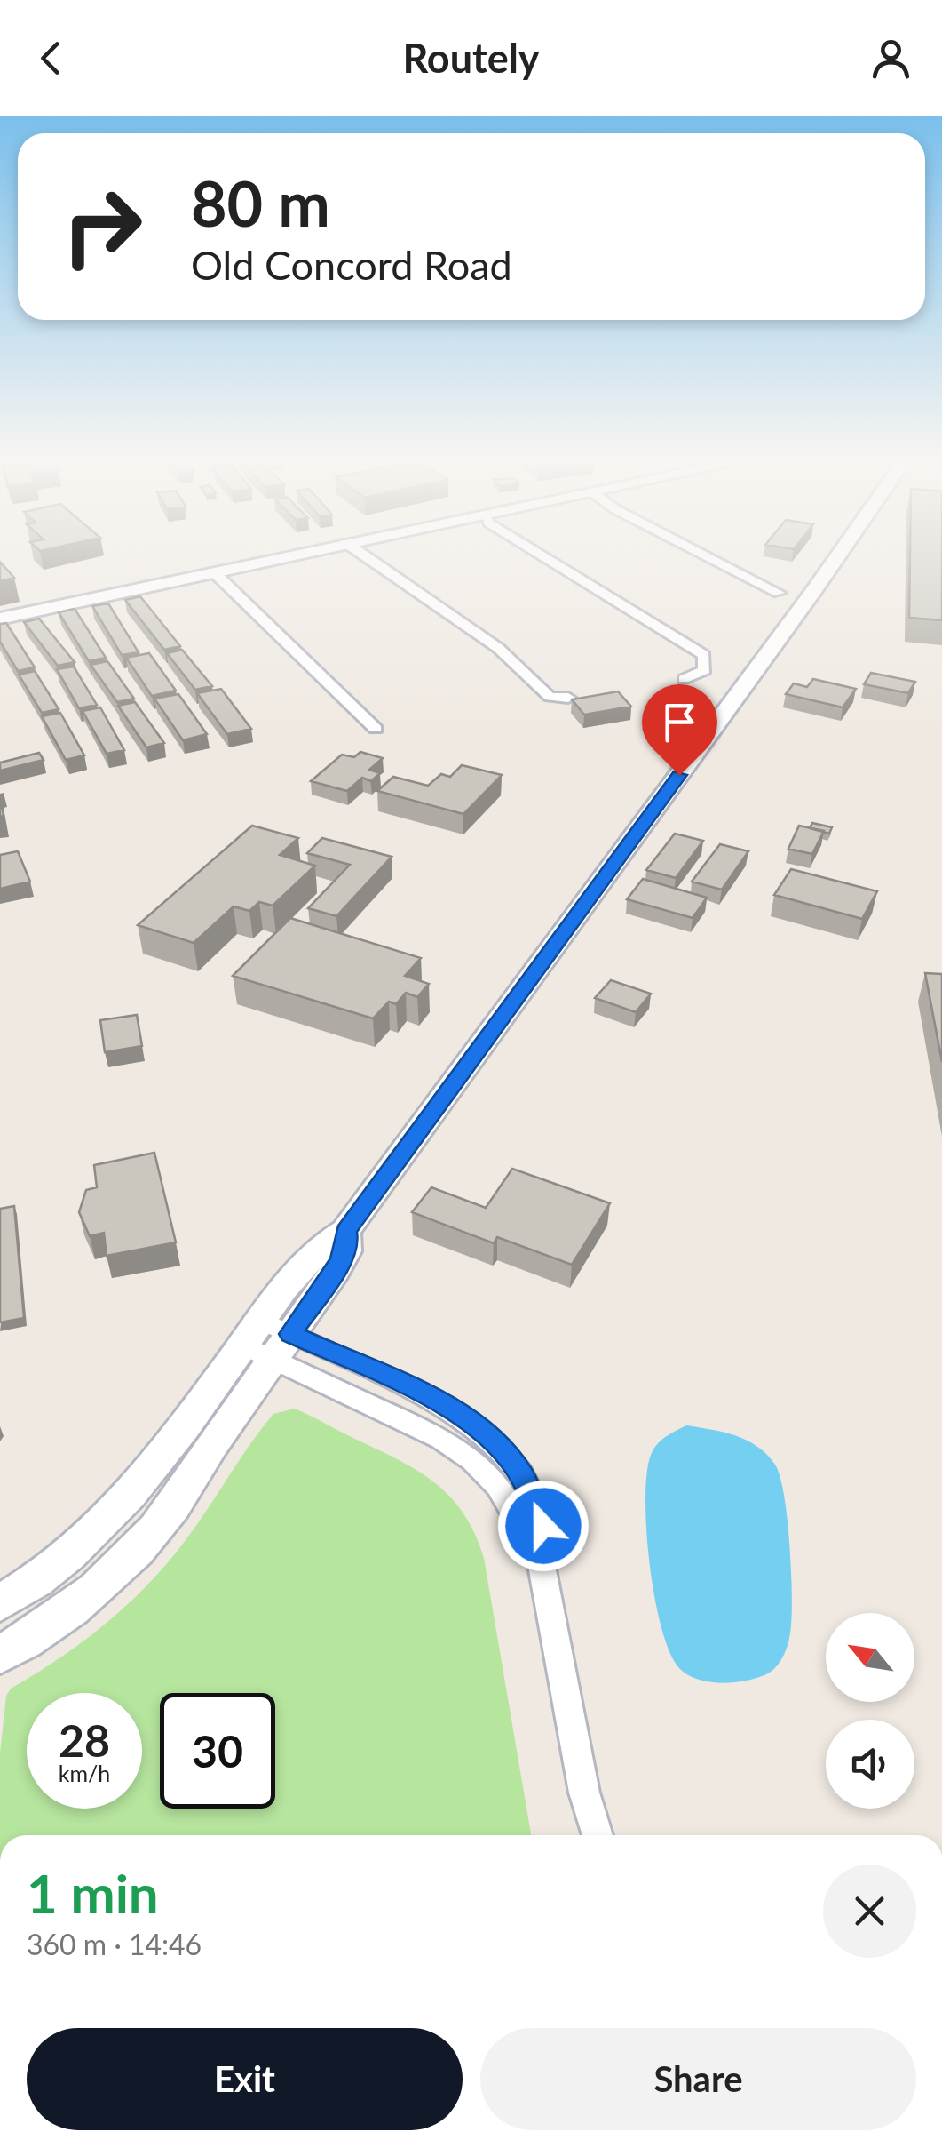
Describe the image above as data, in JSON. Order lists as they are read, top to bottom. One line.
{"north":"top left","page":{"header":"Routely","turn":["80 m","Old Concord Road"],"speed":"28 km/h","limit":"30","heading":["1 min","360 m · 14:46"],"buttons":["Exit","Share"]}}
